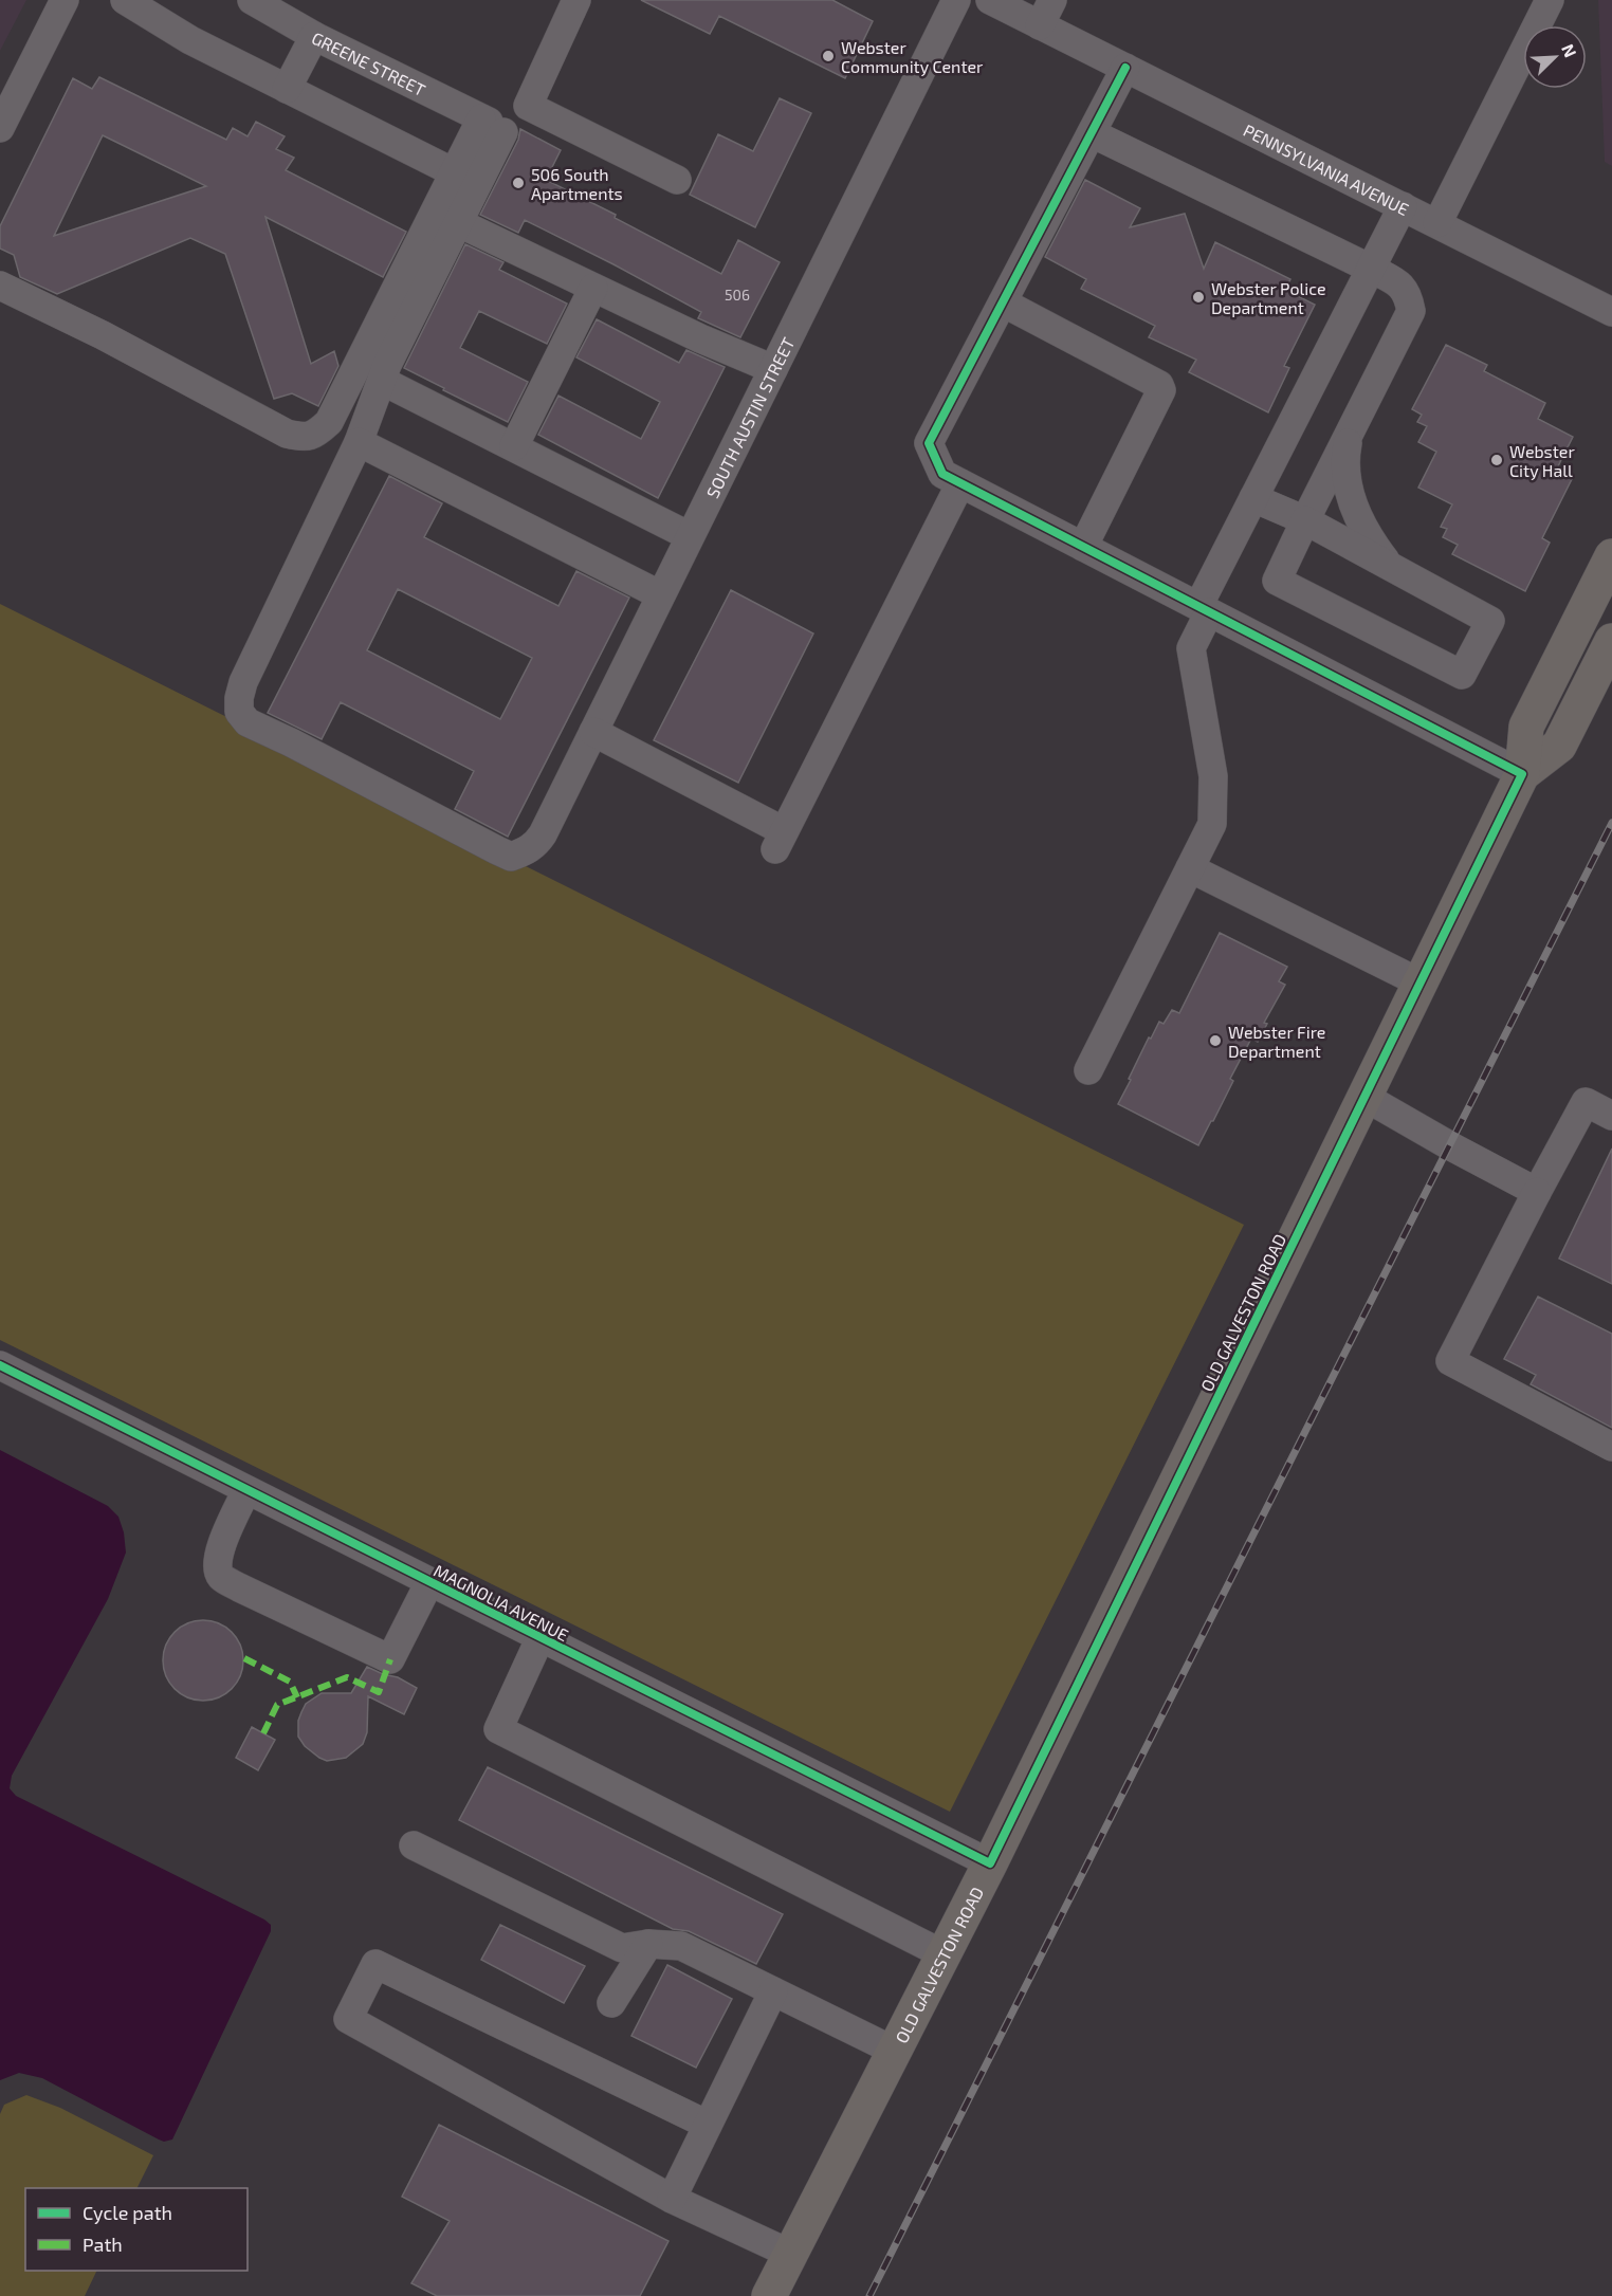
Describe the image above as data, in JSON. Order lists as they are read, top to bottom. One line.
{"streets":{"main road":["OLD GALVESTON ROAD"],"street":["GREENE STREET","PENNSYLVANIA AVENUE","SOUTH AUSTIN STREET","MAGNOLIA AVENUE"]},"crossings":[["OLD GALVESTON ROAD","MAGNOLIA AVENUE"]],"places":["Webster Community Center","506 South Apartments","Webster Police Department","Webster City Hall","Webster Fire Department"],"house_numbers":["506"],"legend":["Cycle path","Path"],"north":"top right"}
